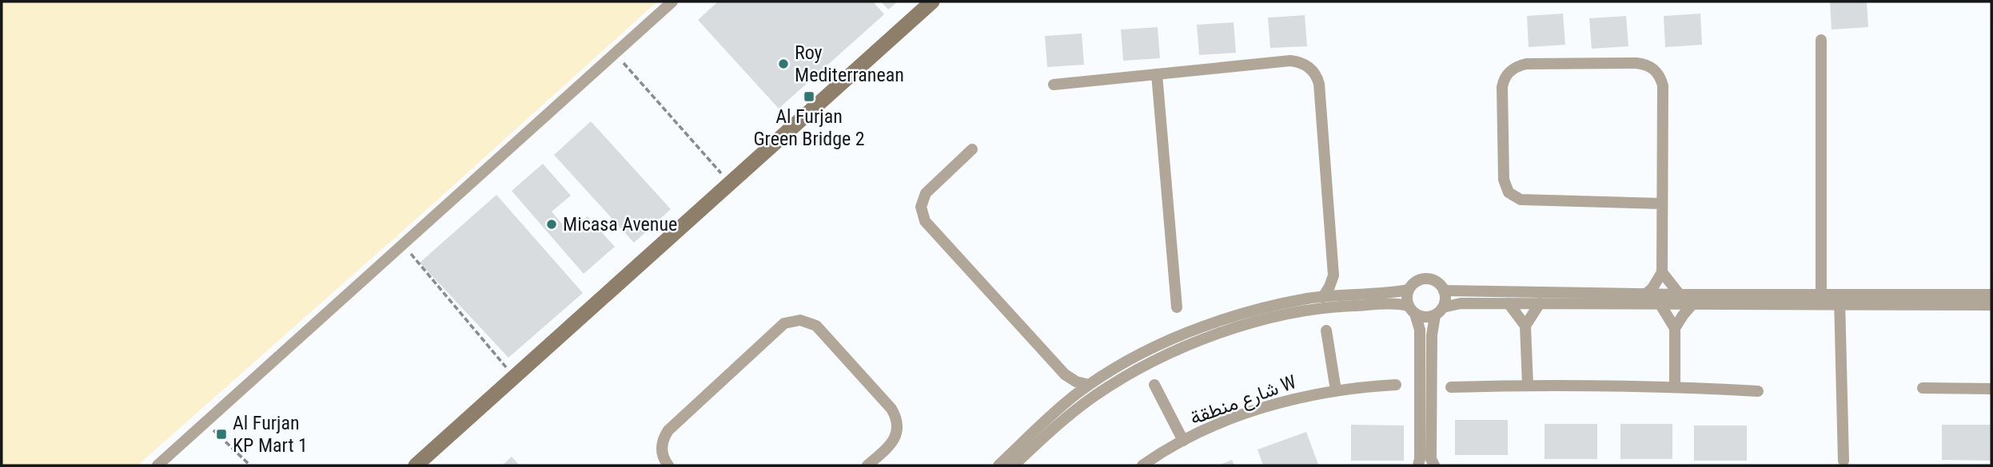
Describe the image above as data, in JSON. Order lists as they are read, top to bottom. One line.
{"streets":{"street":["شارع منطقة W"]},"places":{"other":["Roy Mediterranean","Micasa Avenue"],"transit":["Al Furjan Green Bridge 2","Al Furjan KP Mart 1"]}}
